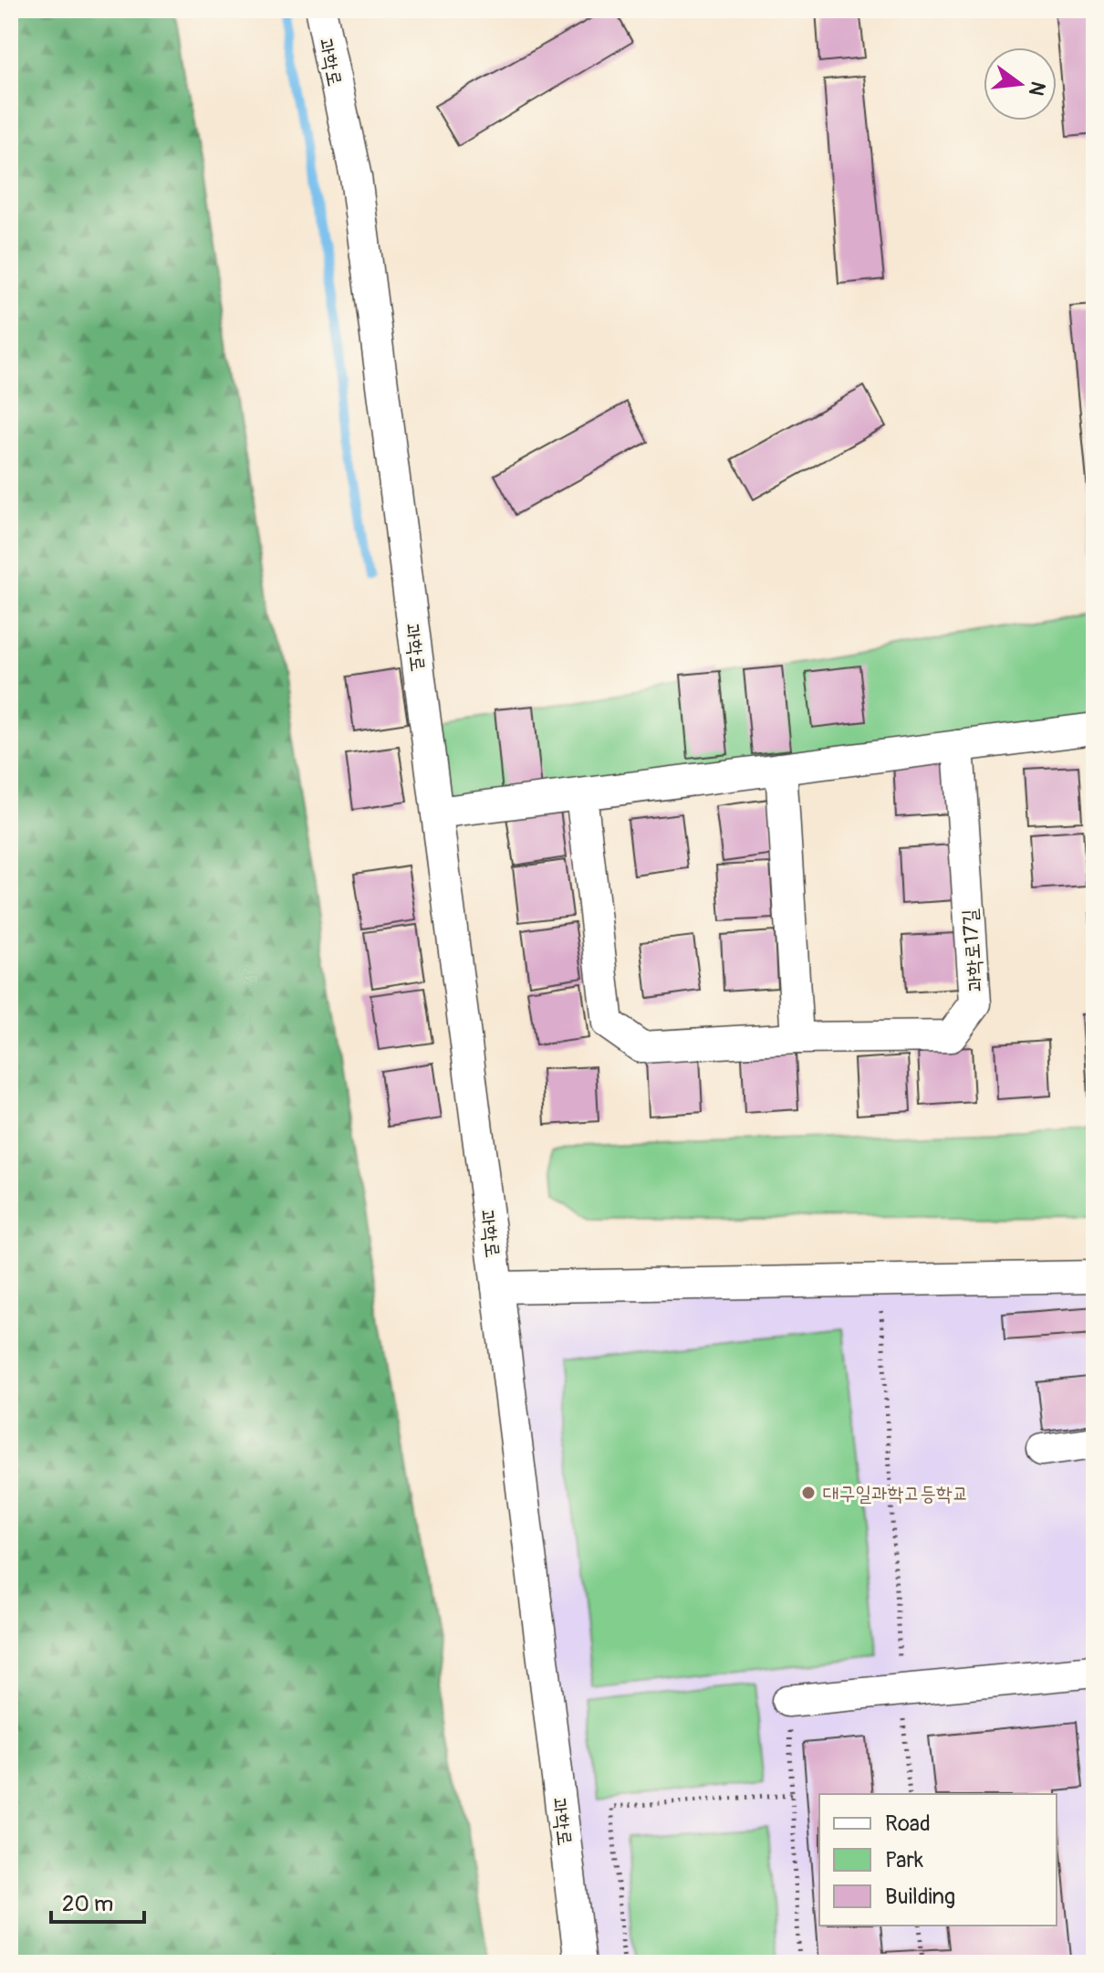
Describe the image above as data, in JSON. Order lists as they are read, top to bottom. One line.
{"streets":{"street":["과학로","과학로17길"]},"places":["대구일과학고등학교"],"legend":["Road","Park","Building"],"scale_bar":"20 m","north":"right"}
